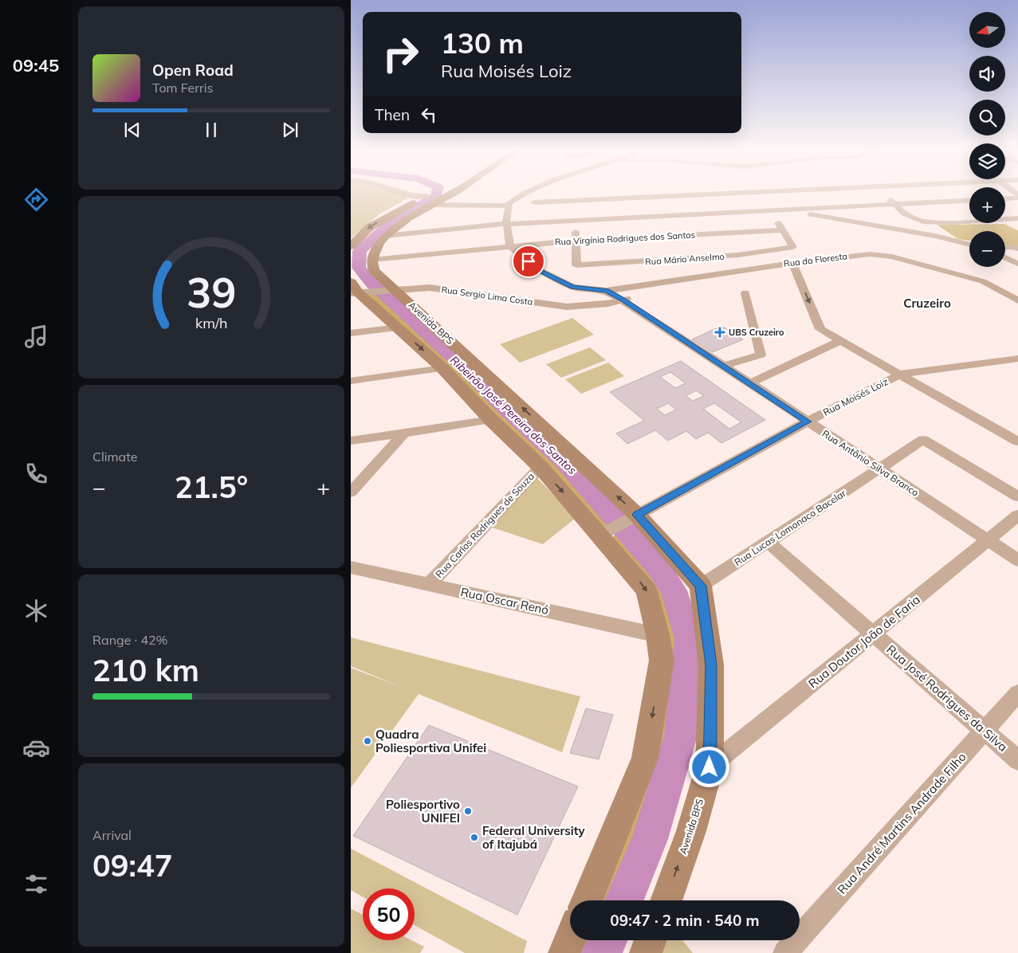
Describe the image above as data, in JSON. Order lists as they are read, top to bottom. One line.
{"streets":{"main road":["Avenida BPS"],"street":["Rua Virgínia Rodrigues dos Santos","Rua Mário Anselmo","Rua da Floresta","Rua Sergio Lima Costa","Rua Moisés Loiz","Rua Antônio Silva Branco","Rua Carlos Rodrigues de Souza","Rua Lucas Lomonaco Bacelar","Rua Oscar Renó","Rua Doutor João de Faria","Rua José Rodrigues da Silva","Rua André Martins Andrade Filho"]},"crossings":[["Rua Virgínia Rodrigues dos Santos","Rua Mário Anselmo"],["Rua Virgínia Rodrigues dos Santos","Rua da Floresta"],["Rua Virgínia Rodrigues dos Santos","Avenida BPS"],["Rua da Floresta","Rua Sergio Lima Costa"],["Rua da Floresta","Rua Antônio Silva Branco"],["Rua Sergio Lima Costa","Avenida BPS"],["Rua Sergio Lima Costa","Rua Antônio Silva Branco"],["Avenida BPS","Rua Moisés Loiz"],["Avenida BPS","Rua Lucas Lomonaco Bacelar"],["Avenida BPS","Rua Doutor João de Faria"],["Rua Moisés Loiz","Rua Antônio Silva Branco"],["Rua Antônio Silva Branco","Rua Lucas Lomonaco Bacelar"],["Rua Antônio Silva Branco","Rua Doutor João de Faria"],["Rua Carlos Rodrigues de Souza","Rua Oscar Renó"],["Rua Lucas Lomonaco Bacelar","Rua José Rodrigues da Silva"],["Rua Doutor João de Faria","Rua José Rodrigues da Silva"],["Rua José Rodrigues da Silva","Rua André Martins Andrade Filho"]],"districts":["Cruzeiro"],"water":["Ribeirão José Pereira dos Santos"],"places":{"health":["UBS Cruzeiro"],"other":["Quadra Poliesportiva Unifei","Poliesportivo UNIFEI","Federal University of Itajubá"]},"north":"left","page":{"tabs":"09:45","map_buttons":["+","−"],"turn":["130 m","Rua Moisés Loiz"],"song":["Open Road","Tom Ferris"],"then":"Then","tile":["Climate",["Range · 42%","210 km"],["Arrival","09:47"]],"heat":["−","21.5°","+"],"limit":"50","trip":"09:47 · 2 min · 540 m","gauge":["39","km/h"]}}
